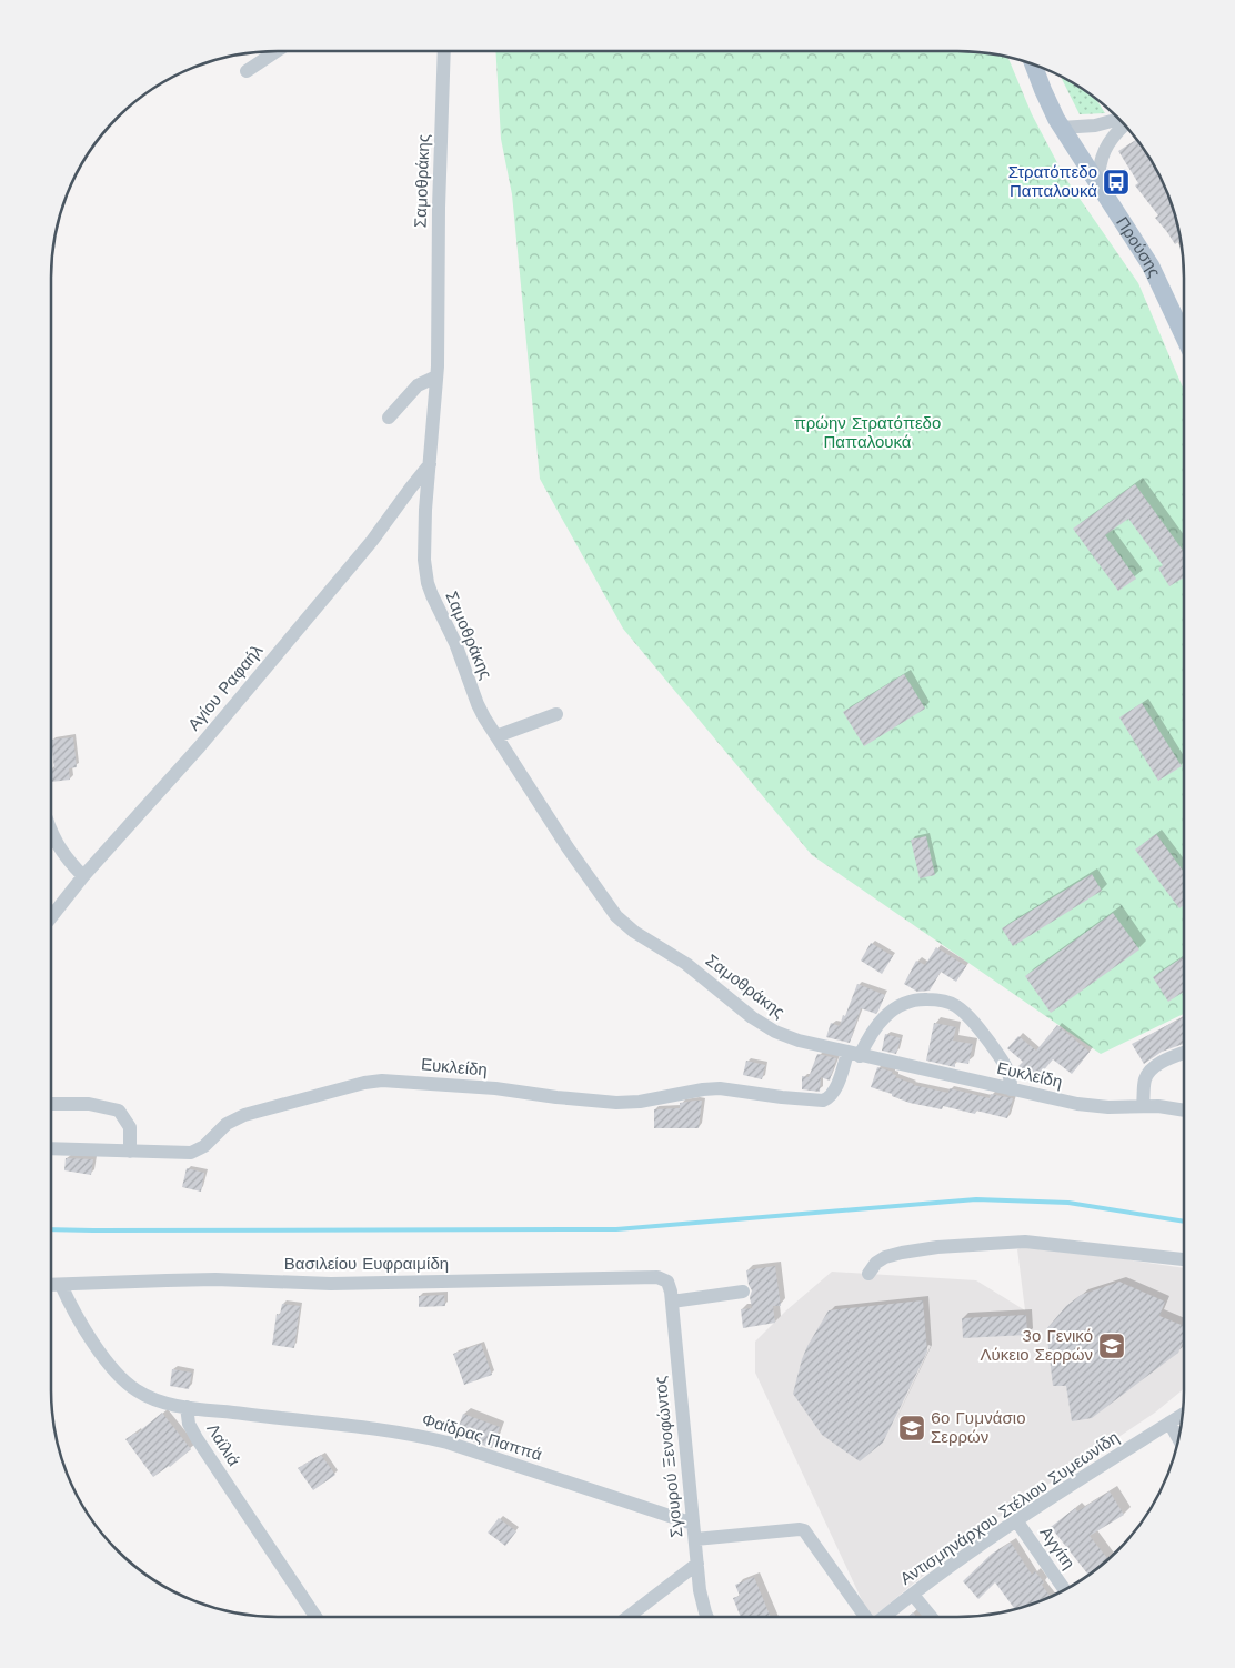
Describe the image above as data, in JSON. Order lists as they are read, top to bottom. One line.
{"streets":{"main road":["Προύσης"],"street":["Σαμοθράκης","Αγίου Ραφαήλ","Ευκλείδη","Βασιλείου Ευφραιμίδη","Φαίδρας Παππά","Λαϊλιά","Σγουρού Ξενοφώντος","Αντισμηνάρχου Στέλιου Συμεωνίδη","Αγγίτη"]},"crossings":[["Σαμοθράκης","Αγίου Ραφαήλ"],["Σαμοθράκης","Ευκλείδη"],["Βασιλείου Ευφραιμίδη","Σγουρού Ξενοφώντος"],["Φαίδρας Παππά","Λαϊλιά"],["Φαίδρας Παππά","Σγουρού Ξενοφώντος"],["Αντισμηνάρχου Στέλιου Συμεωνίδη","Αγγίτη"]],"parks":["πρώην Στρατόπεδο Παπαλουκά"],"places":{"bus stop":["Στρατόπεδο Παπαλουκά"],"school or university":["3ο Γενικό Λύκειο Σερρών","6ο Γυμνάσιο Σερρών"]}}
